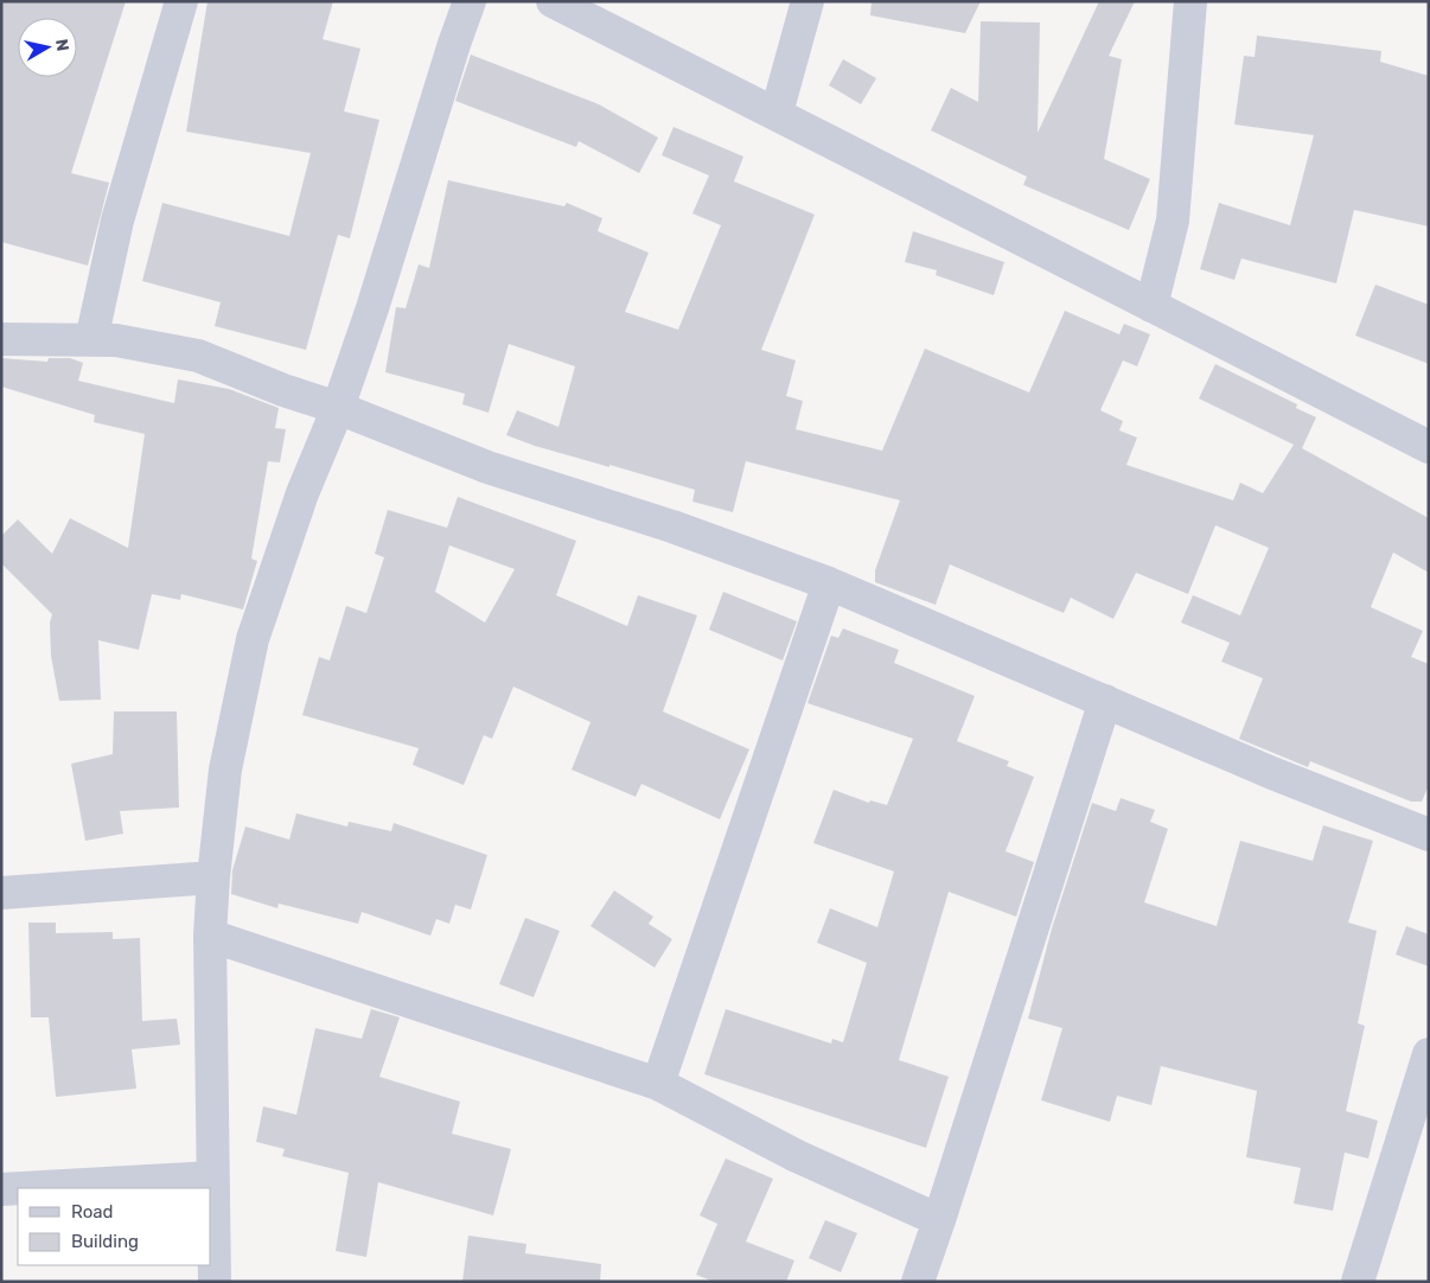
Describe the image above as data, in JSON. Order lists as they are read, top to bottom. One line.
{"legend":["Road","Building"],"north":"right"}
